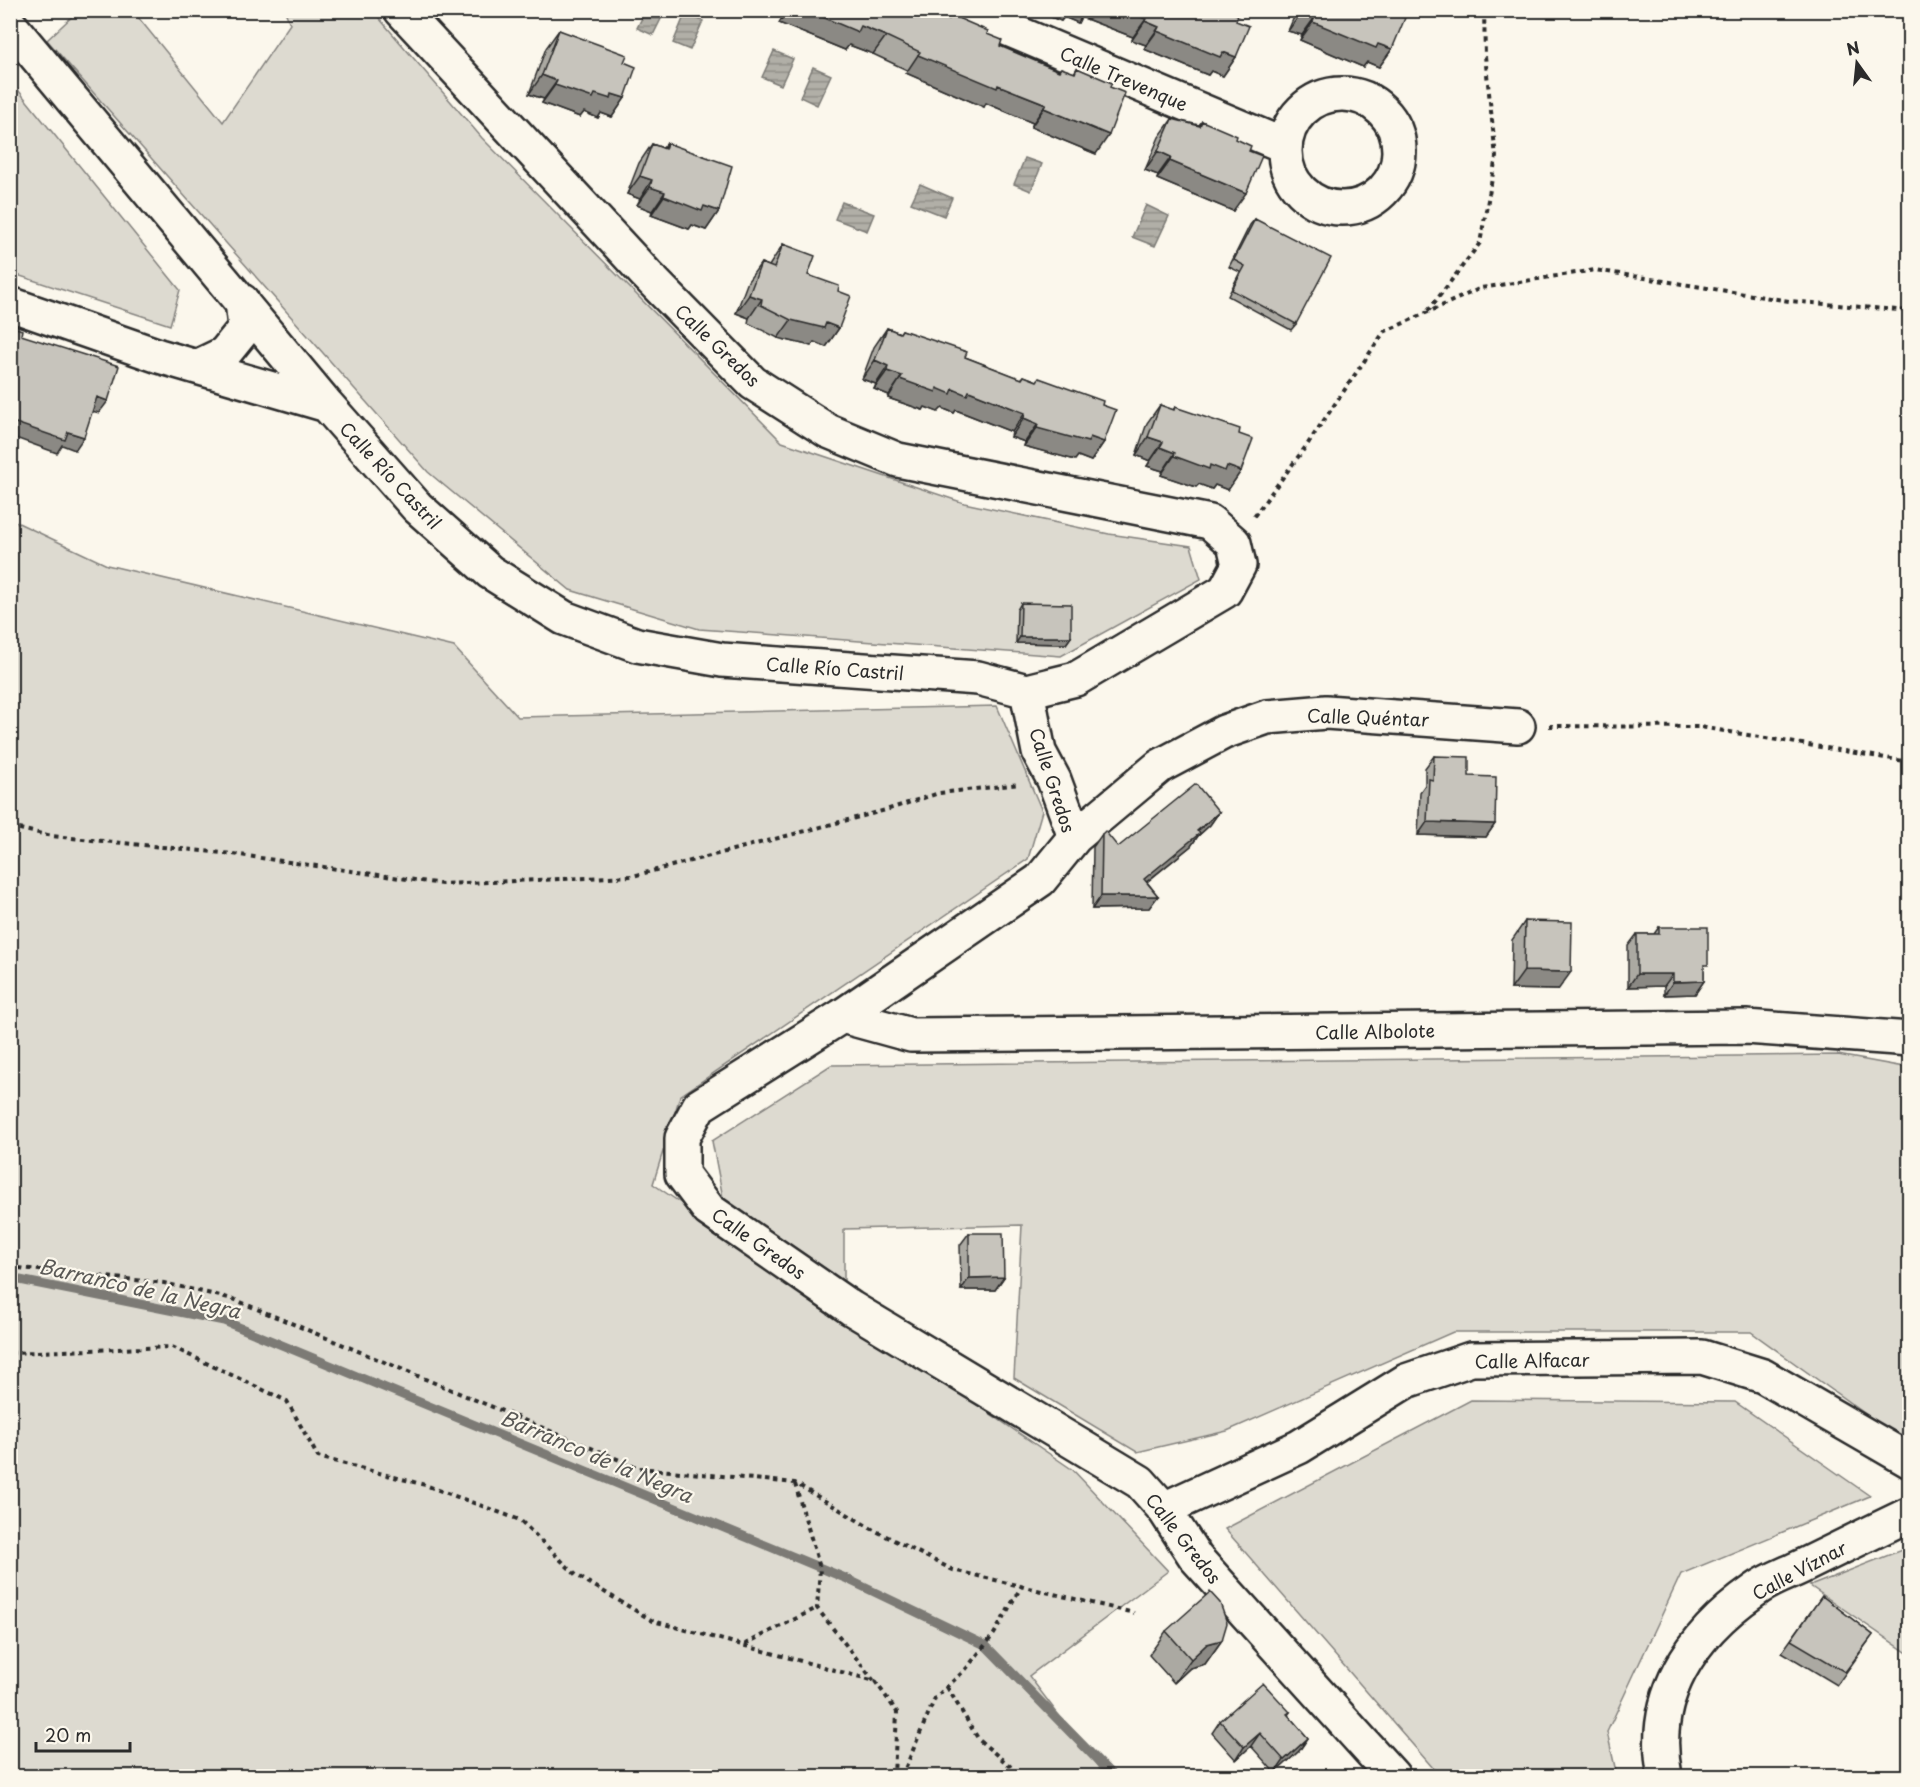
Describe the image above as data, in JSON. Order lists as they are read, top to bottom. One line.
{"streets":{"street":["Calle Trevenque","Calle Gredos","Calle Río Castril","Calle Quéntar","Calle Albolote","Calle Alfacar","Calle Víznar"]},"crossings":[["Calle Gredos","Calle Río Castril"],["Calle Gredos","Calle Quéntar"],["Calle Gredos","Calle Albolote"],["Calle Gredos","Calle Alfacar"]],"water":["Barranco de la Negra"],"scale_bar":"20 m","north":"top"}
